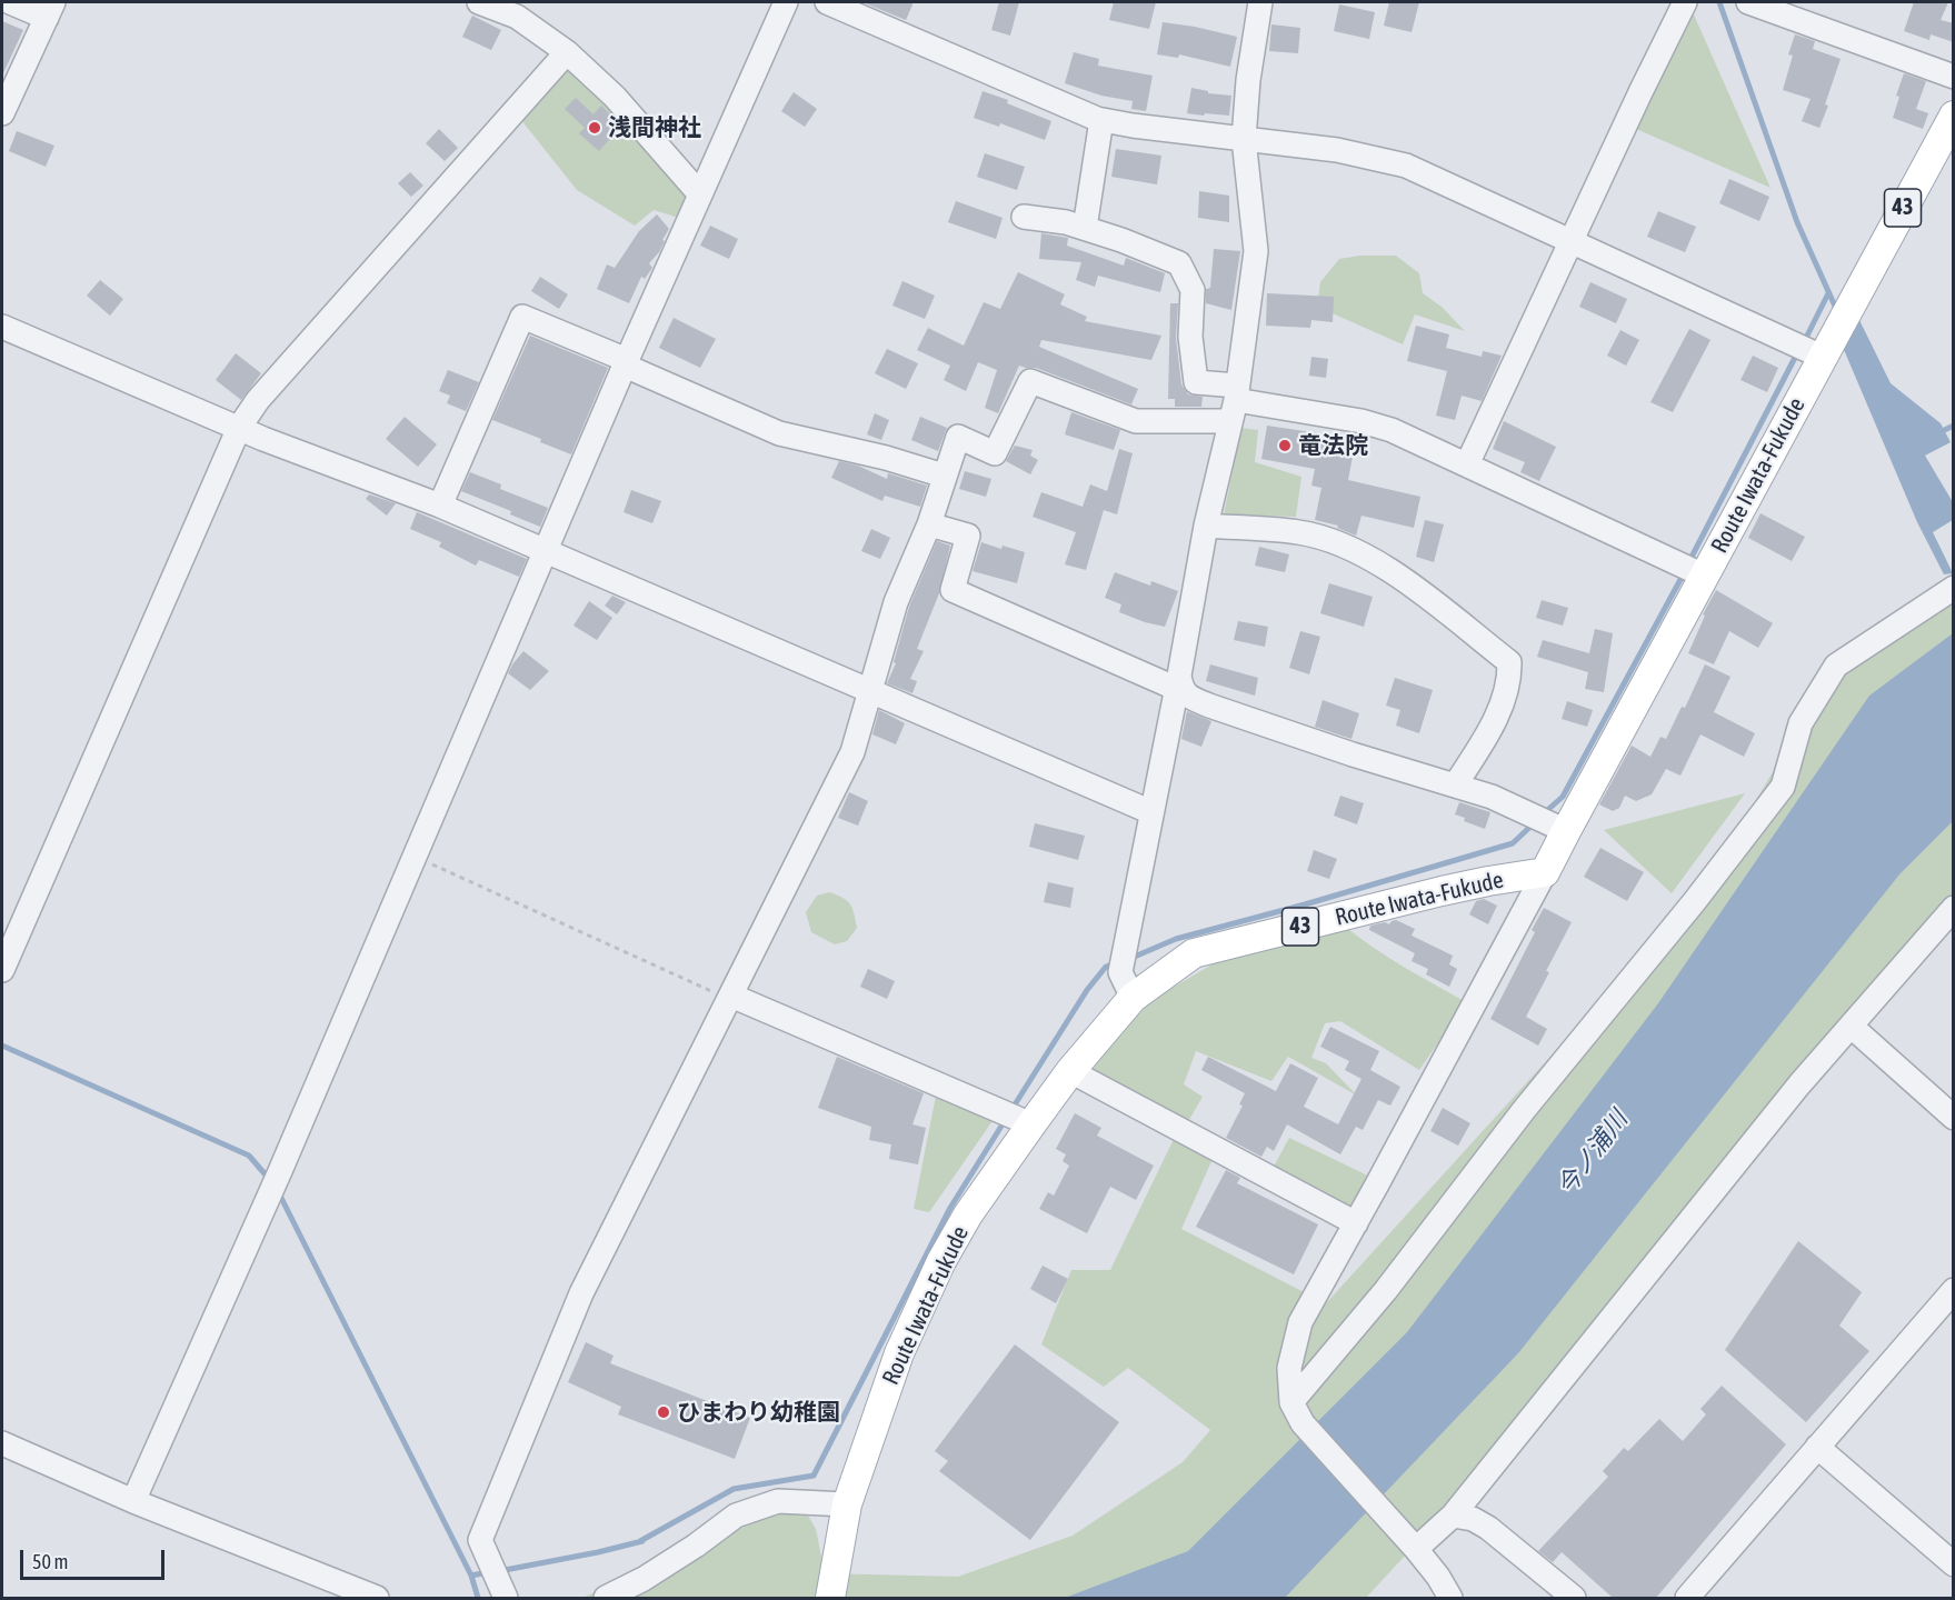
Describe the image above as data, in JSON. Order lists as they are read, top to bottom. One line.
{"streets":{"main road":["43","Route Iwata-Fukude"]},"water":["今ノ浦川"],"places":["浅間神社","竜法院","ひまわり幼稚園"],"scale_bar":"50 m"}
